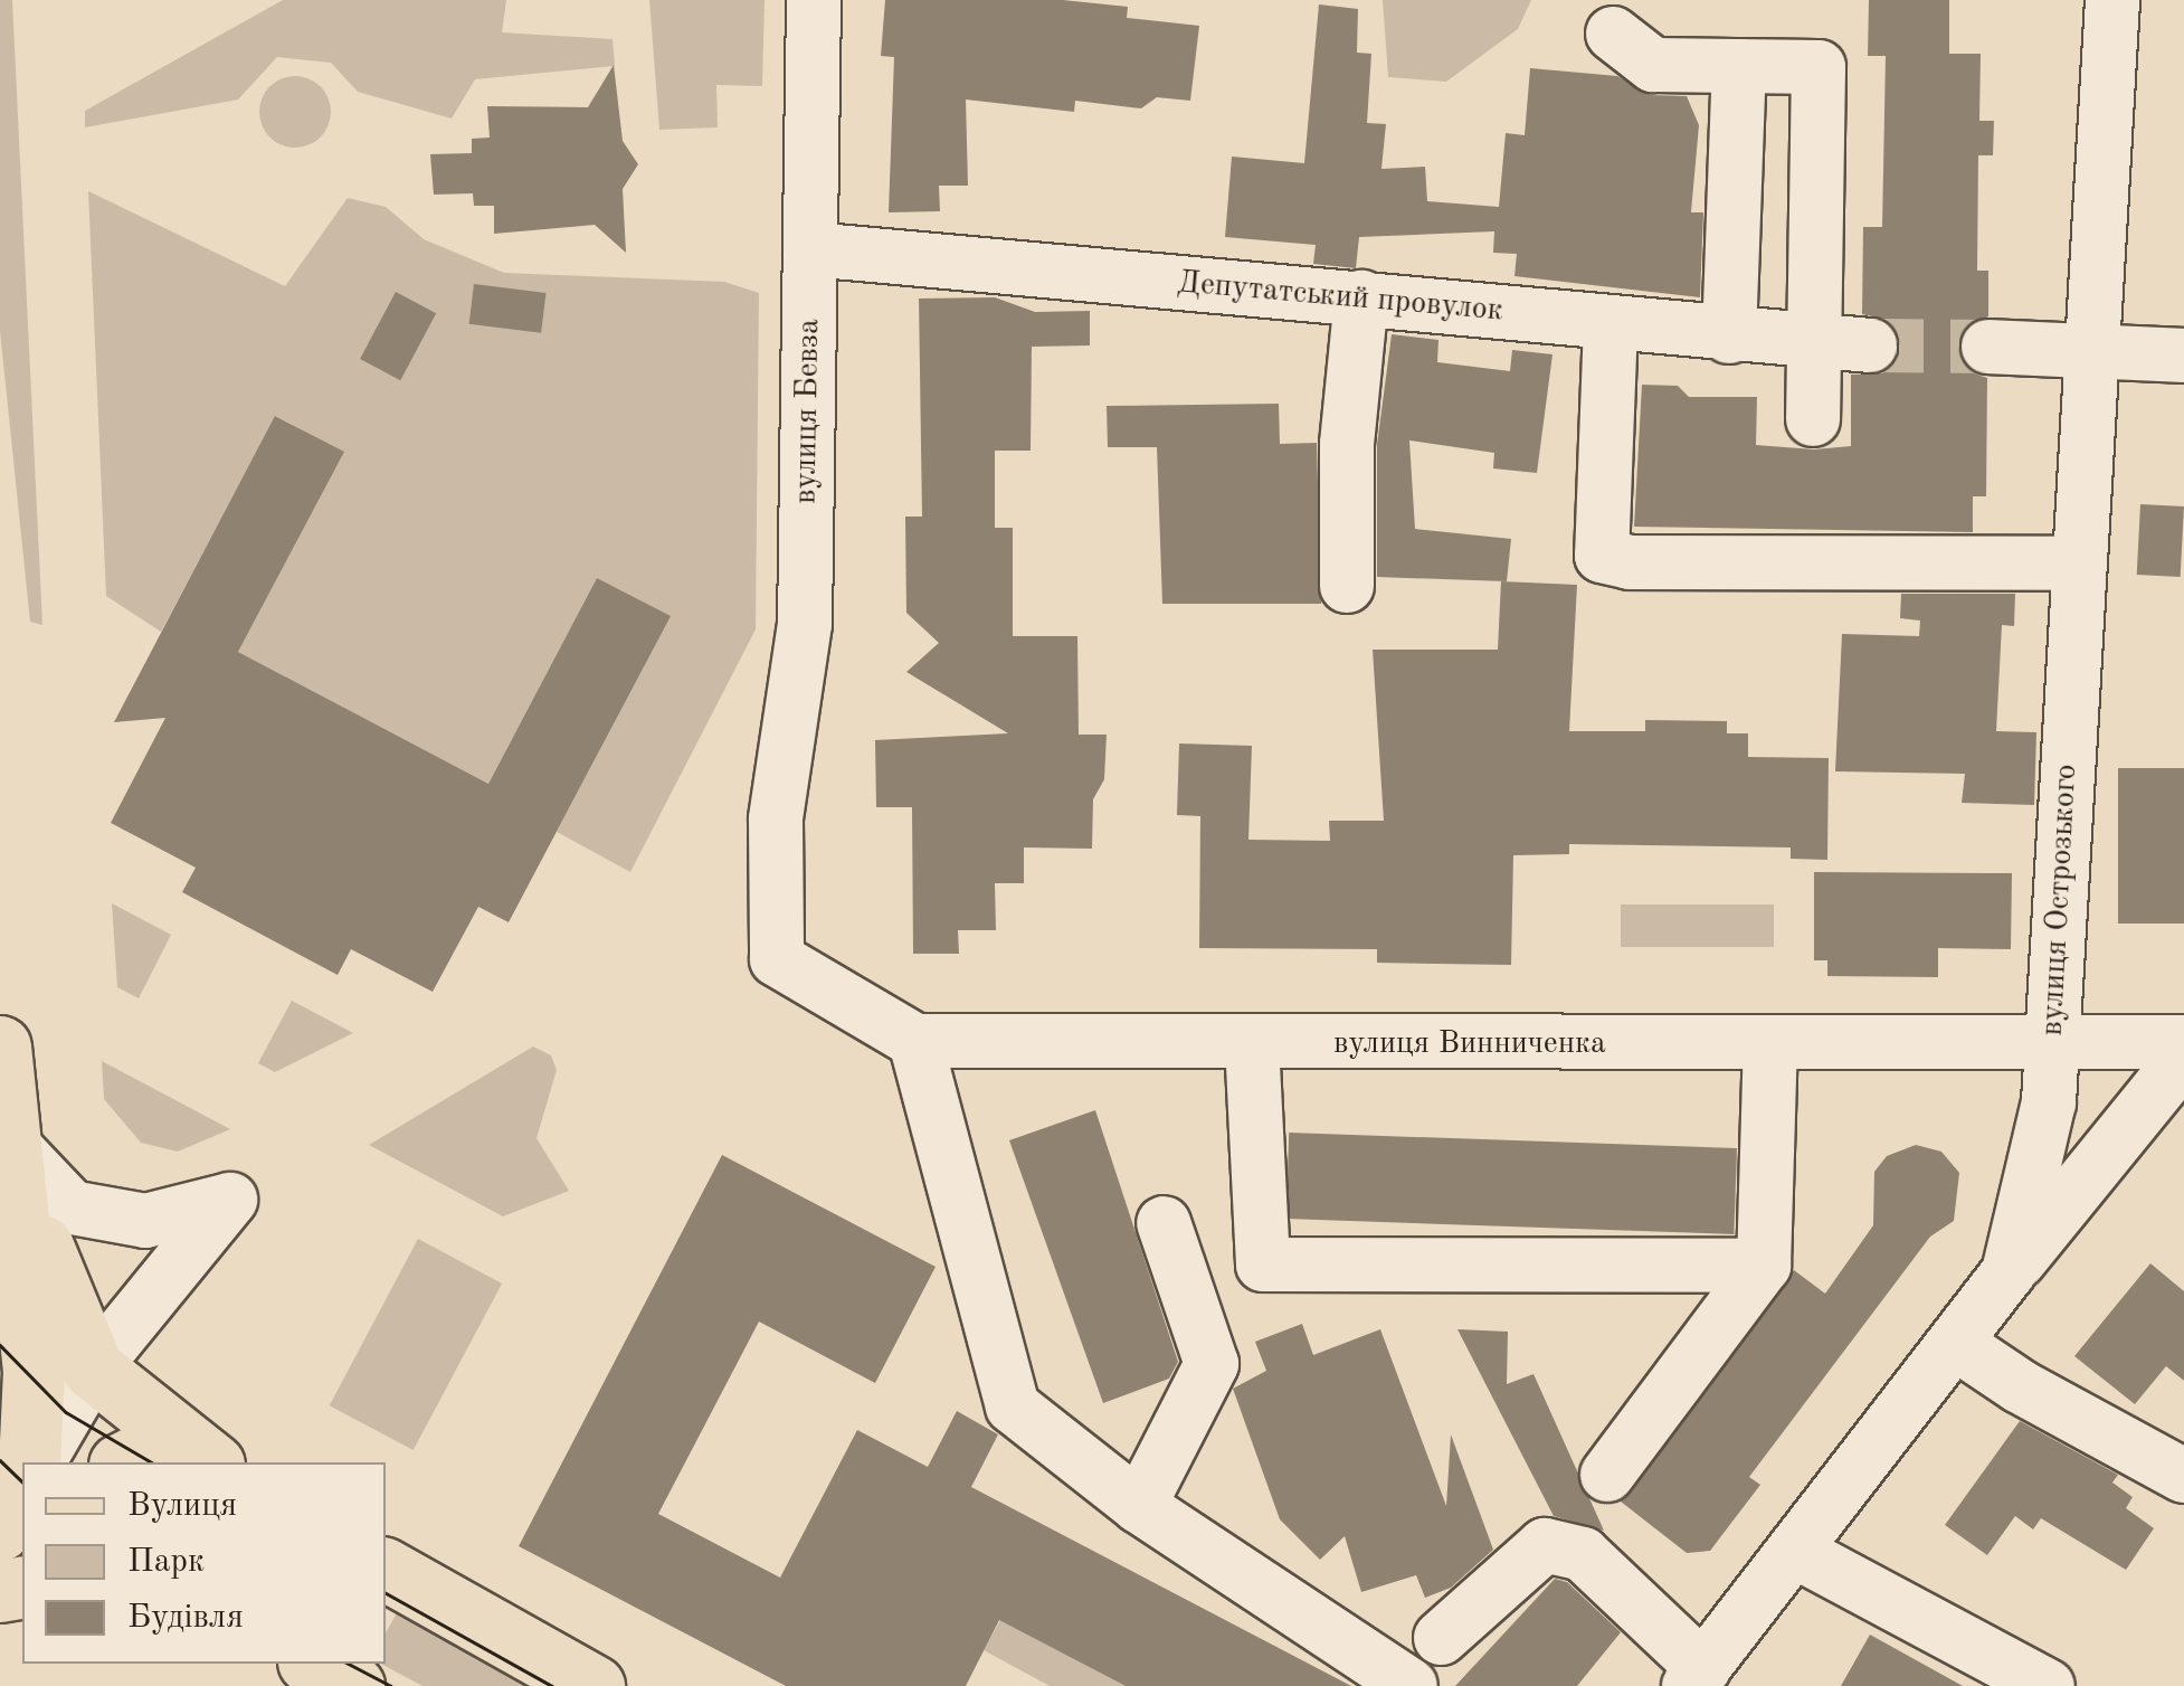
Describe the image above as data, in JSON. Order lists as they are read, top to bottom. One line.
{"streets":{"street":["Депутатський провулок","вулиця Бевза","вулиця Острозького","вулиця Винниченка"]},"crossings":[["Депутатський провулок","вулиця Бевза"],["вулиця Бевза","вулиця Винниченка"],["вулиця Острозького","вулиця Винниченка"]],"legend":["Вулиця","Парк","Будівля"]}
